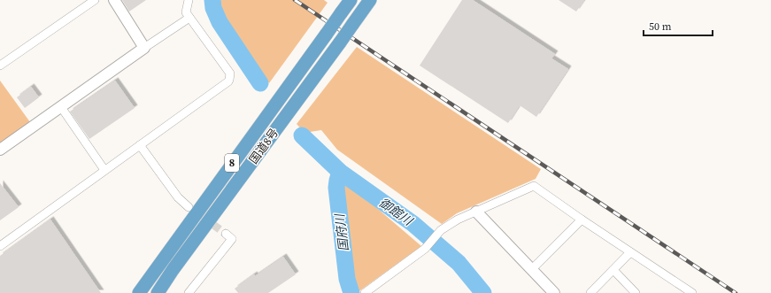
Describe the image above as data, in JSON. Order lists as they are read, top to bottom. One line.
{"streets":{"highway":["国道8号","8"]},"water":["御館川","国府川"],"scale_bar":"50 m"}
